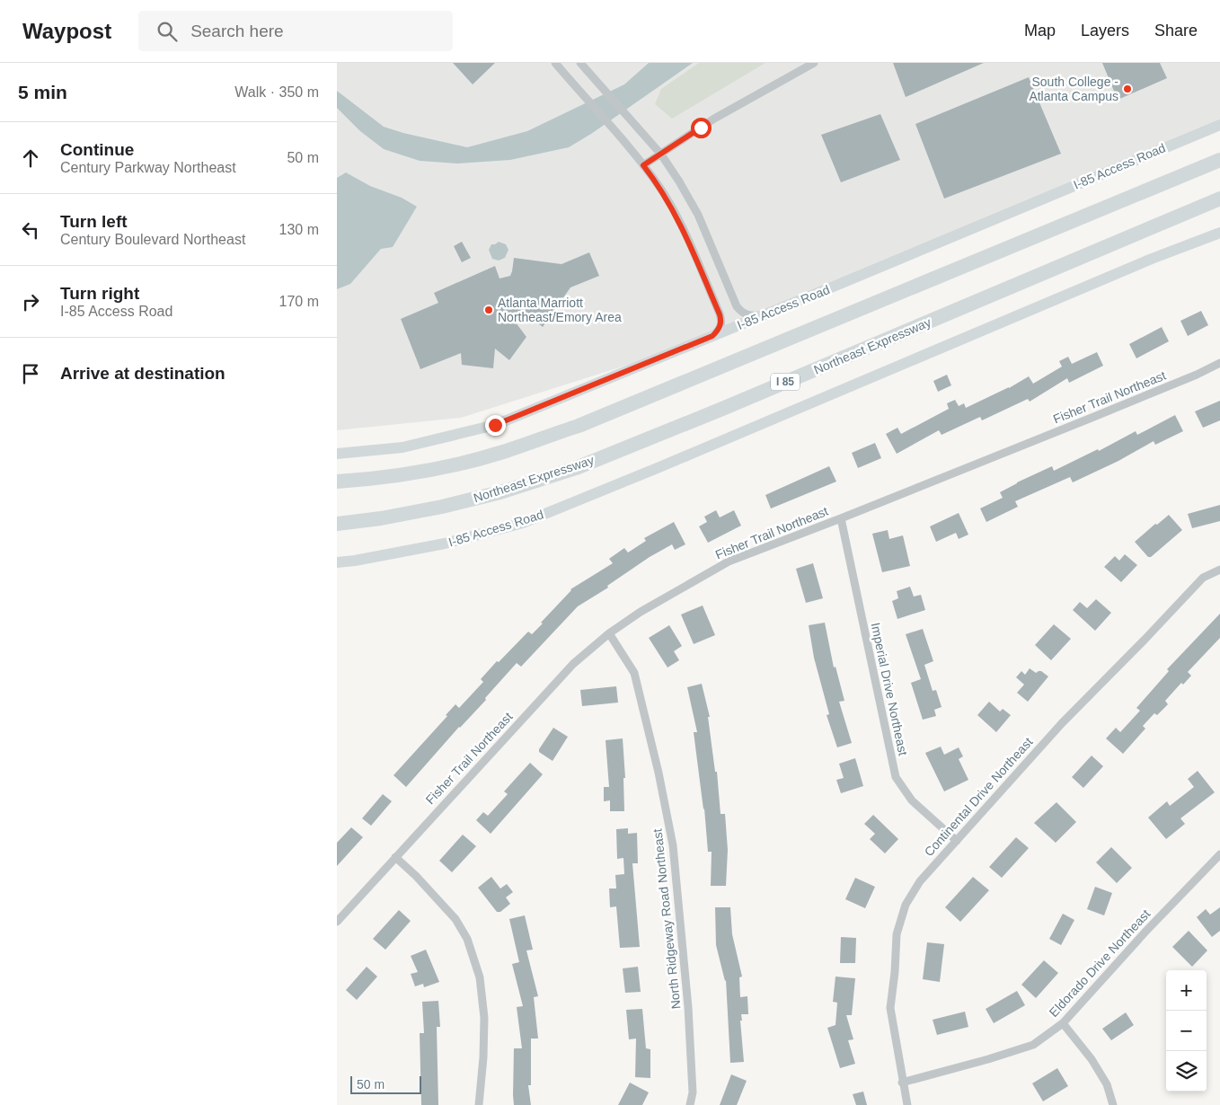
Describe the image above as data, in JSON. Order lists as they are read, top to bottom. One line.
{"streets":{"highway":["Northeast Expressway","I 85"],"main road":["I-85 Access Road"],"street":["Fisher Trail Northeast","Imperial Drive Northeast","Continental Drive Northeast","North Ridgeway Road Northeast","Eldorado Drive Northeast"]},"crossings":[["Fisher Trail Northeast","Imperial Drive Northeast"],["Fisher Trail Northeast","North Ridgeway Road Northeast"],["Imperial Drive Northeast","Continental Drive Northeast"],["Continental Drive Northeast","Eldorado Drive Northeast"]],"places":["South College - Atlanta Campus","Atlanta Marriott Northeast/Emory Area"],"scale_bar":"50 m","page":{"header":"Waypost","search":"Search here","nav":["Map","Layers","Share"],"heading":["5 min","Walk · 350 m"],"list":[["Continue","Century Parkway Northeast","50 m"],["Turn left","Century Boulevard Northeast","130 m"],["Turn right","I-85 Access Road","170 m"],"Arrive at destination"],"map_buttons":["+","−"],"scale":"50 m"}}
